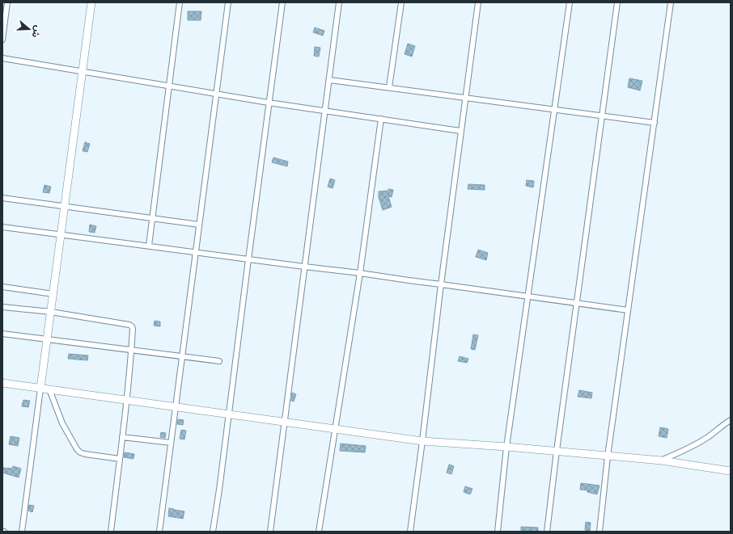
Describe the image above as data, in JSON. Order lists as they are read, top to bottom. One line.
{"north":"right"}
